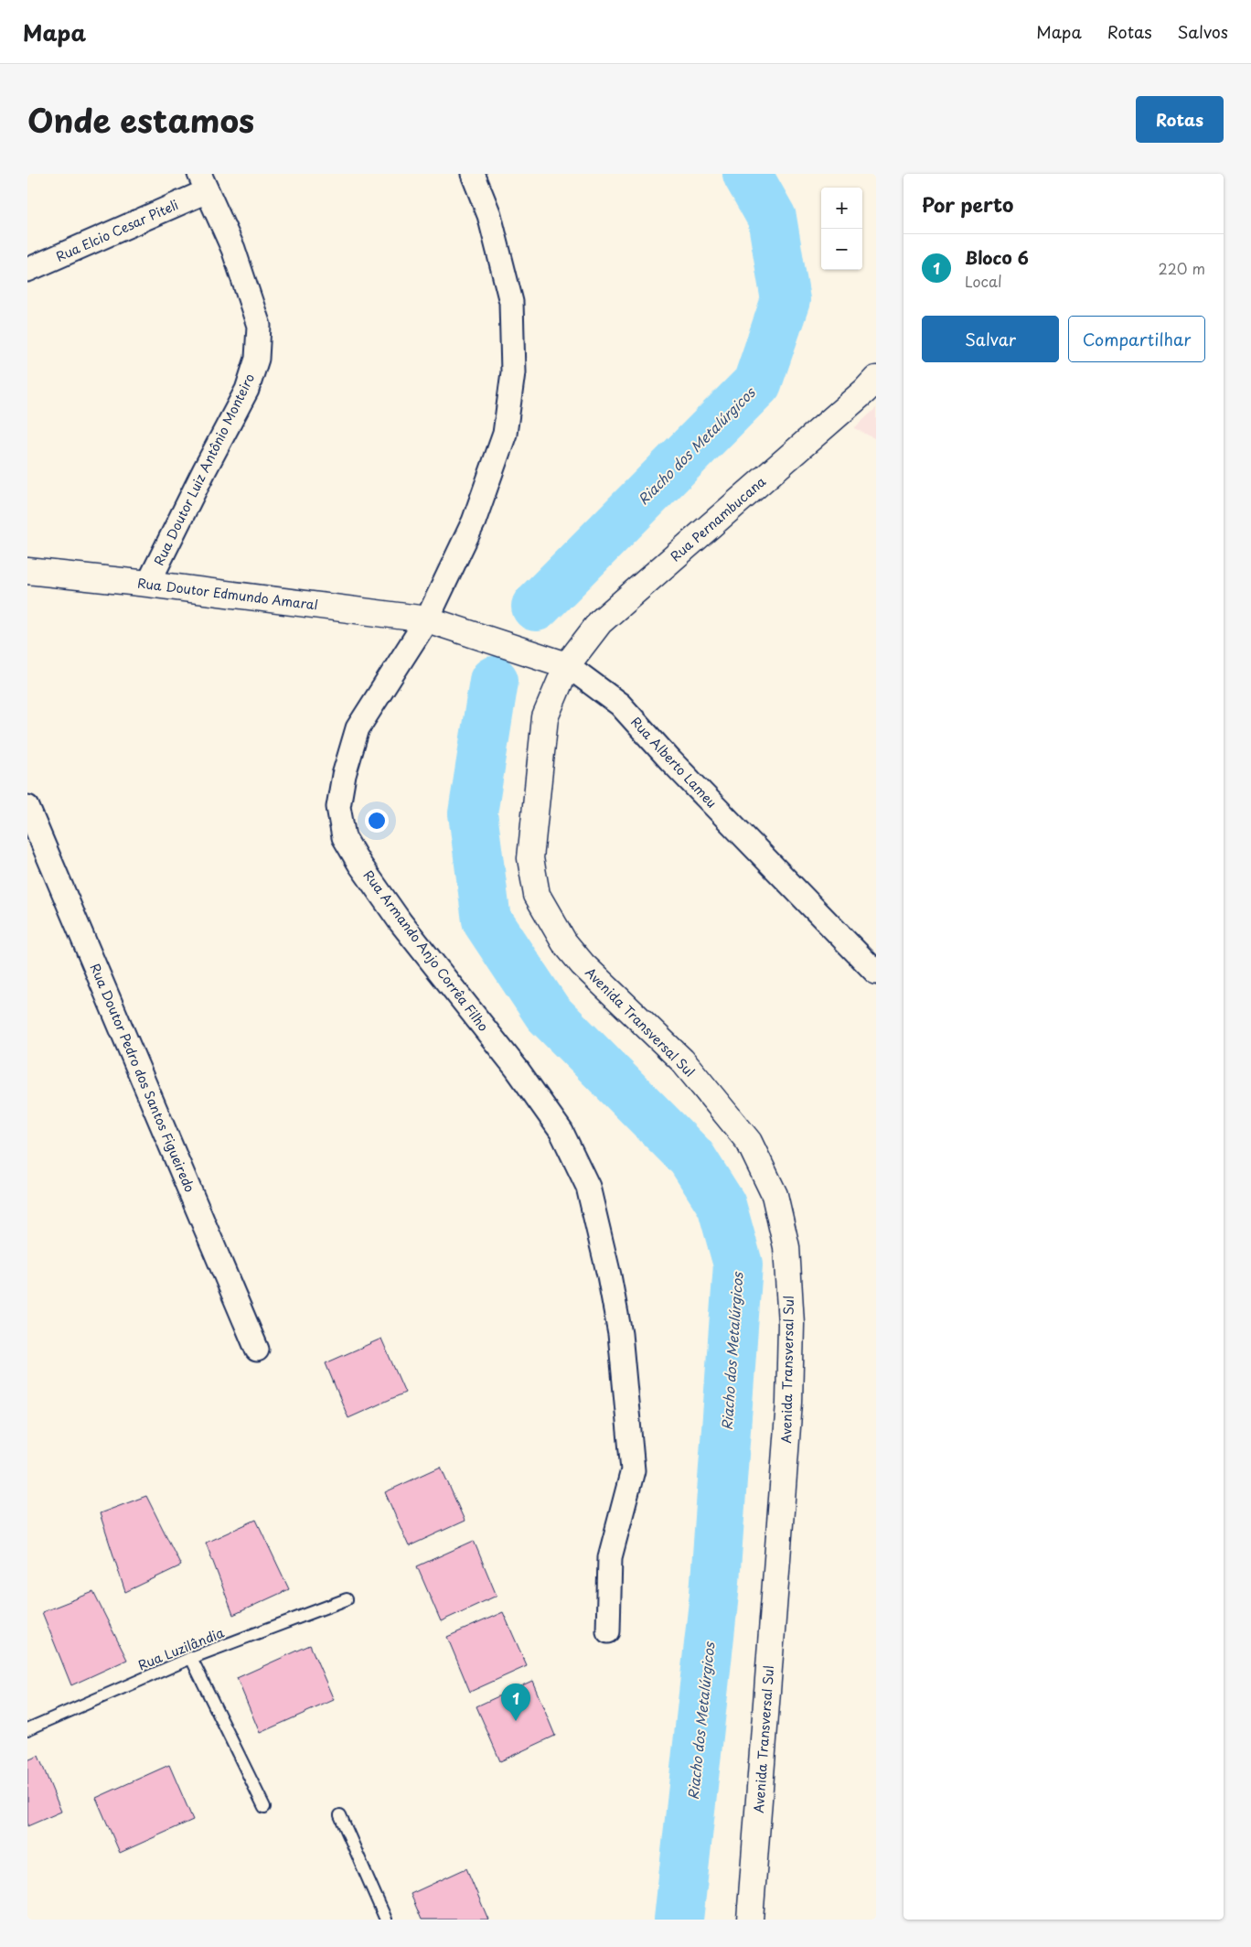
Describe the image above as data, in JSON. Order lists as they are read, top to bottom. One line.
{"streets":{"main road":["Rua Pernambucana","Rua Doutor Edmundo Amaral","Rua Alberto Lameu","Avenida Transversal Sul"],"street":["Rua Elcio Cesar Piteli","Rua Doutor Luiz Antônio Monteiro","Rua Armando Anjo Corrêa Filho","Rua Doutor Pedro dos Santos Figueiredo"],"lane":["Rua Luzilândia"]},"crossings":[["Rua Elcio Cesar Piteli","Rua Doutor Luiz Antônio Monteiro"],["Rua Doutor Luiz Antônio Monteiro","Rua Doutor Edmundo Amaral"],["Rua Pernambucana","Rua Alberto Lameu"],["Rua Pernambucana","Avenida Transversal Sul"],["Rua Doutor Edmundo Amaral","Rua Alberto Lameu"],["Rua Doutor Edmundo Amaral","Rua Armando Anjo Corrêa Filho"],["Rua Alberto Lameu","Rua Armando Anjo Corrêa Filho"],["Rua Alberto Lameu","Avenida Transversal Sul"]],"water":["Riacho dos Metalúrgicos"],"page":{"header":"Mapa","nav":["Mapa","Rotas","Salvos"],"title":"Onde estamos","buttons":["Rotas",["Salvar","Compartilhar"]],"heading":"Por perto","map_buttons":["+","−"],"list":[{"mark":"1","name":"Bloco 6","note":"Local","value":"220 m"}],"pins":"1"}}
